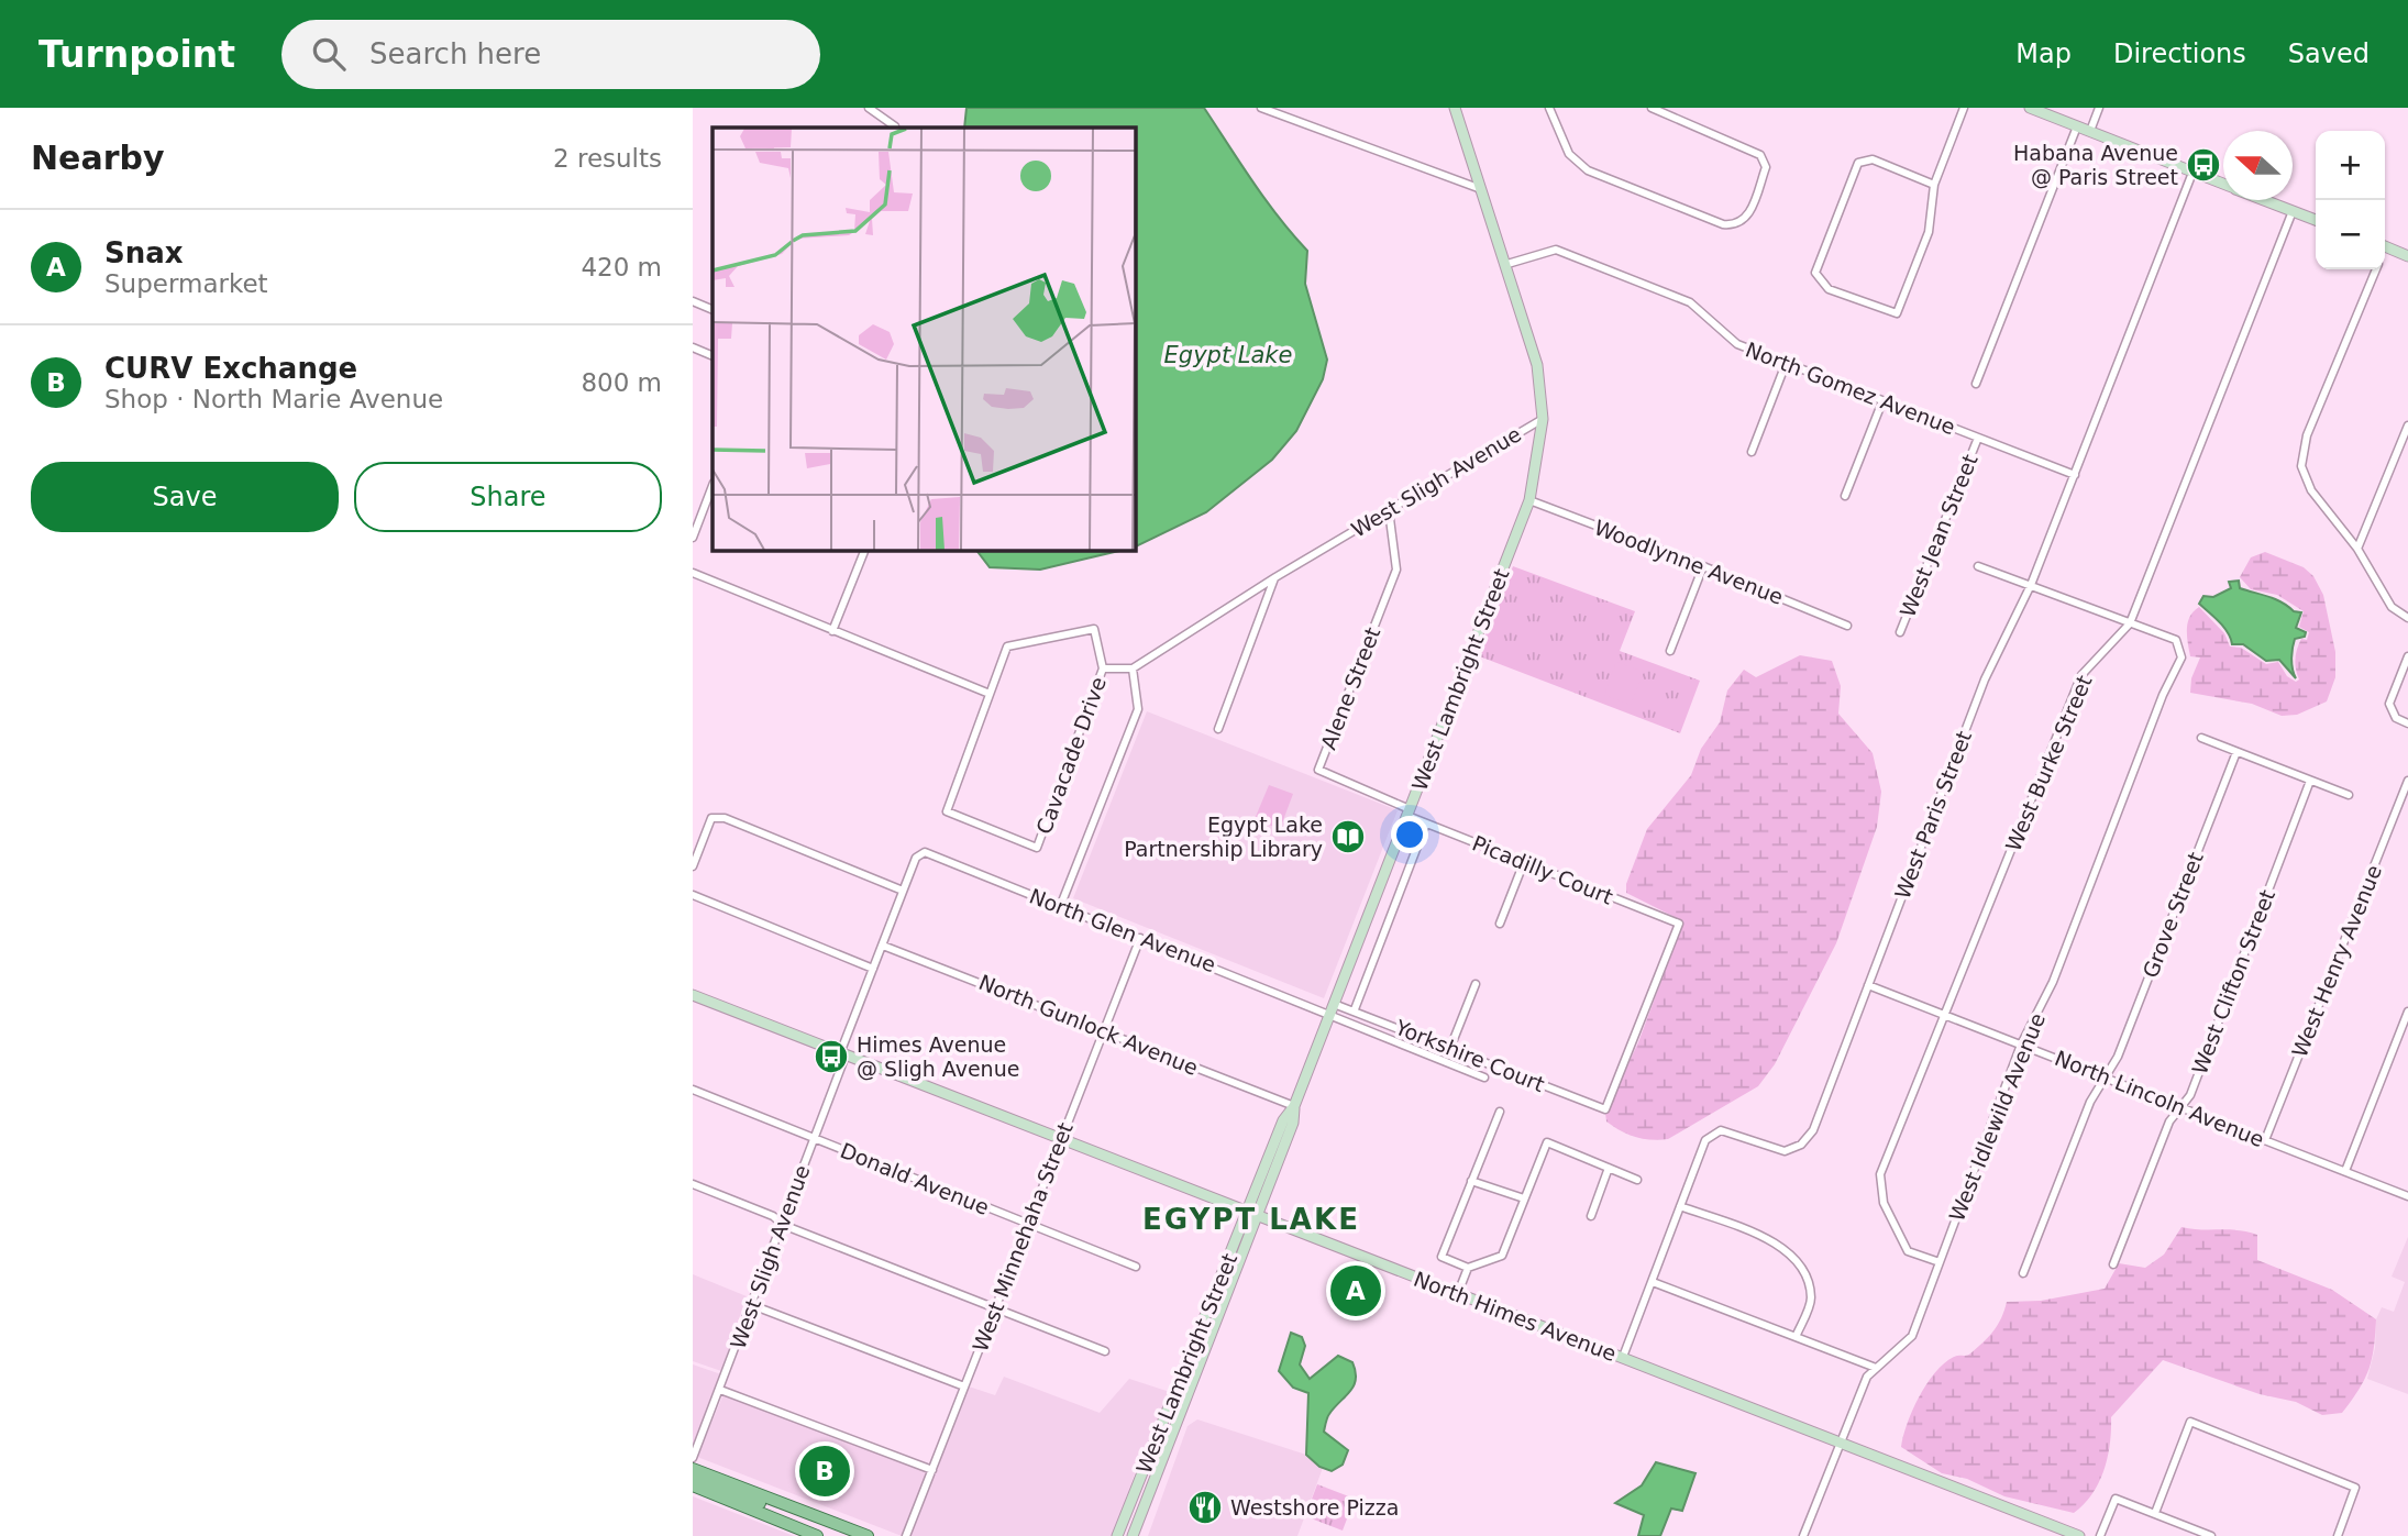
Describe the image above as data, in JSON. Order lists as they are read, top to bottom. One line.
{"streets":{"main road":["West Sligh Avenue","West Lambright Street","North Himes Avenue"],"street":["North Gomez Avenue","West Jean Street","Woodlynne Avenue","Alene Street","Cavacade Drive","West Burke Street","West Paris Street","Picadilly Court","Grove Street","North Glen Avenue","West Henry Avenue","West Clifton Street","North Gunlock Avenue","Yorkshire Court","North Lincoln Avenue","West Idlewild Avenue","Donald Avenue","West Minnehaha Street"]},"crossings":[["North Gomez Avenue","West Sligh Avenue"],["North Gomez Avenue","West Jean Street"],["North Gomez Avenue","West Paris Street"],["West Sligh Avenue","West Lambright Street"],["West Sligh Avenue","Alene Street"],["West Sligh Avenue","North Glen Avenue"],["West Sligh Avenue","North Gunlock Avenue"],["West Sligh Avenue","Donald Avenue"],["West Sligh Avenue","North Himes Avenue"],["Woodlynne Avenue","West Lambright Street"],["West Lambright Street","Alene Street"],["West Lambright Street","Picadilly Court"],["West Lambright Street","North Glen Avenue"],["West Lambright Street","North Gunlock Avenue"],["West Lambright Street","Yorkshire Court"],["West Lambright Street","North Himes Avenue"],["Alene Street","Picadilly Court"],["West Burke Street","North Lincoln Avenue"],["West Burke Street","West Idlewild Avenue"],["West Paris Street","North Lincoln Avenue"],["West Paris Street","North Himes Avenue"],["Picadilly Court","Yorkshire Court"],["Grove Street","North Lincoln Avenue"],["North Glen Avenue","Yorkshire Court"],["North Glen Avenue","West Minnehaha Street"],["West Henry Avenue","North Lincoln Avenue"],["West Clifton Street","North Lincoln Avenue"],["North Gunlock Avenue","West Minnehaha Street"],["North Lincoln Avenue","West Idlewild Avenue"],["West Idlewild Avenue","North Himes Avenue"],["Donald Avenue","West Minnehaha Street"],["West Minnehaha Street","North Himes Avenue"]],"districts":["EGYPT LAKE"],"water":["Egypt Lake"],"places":{"bus stop":["Habana Avenue @ Paris Street","Himes Avenue @ Sligh Avenue"],"library":["Egypt Lake Partnership Library"],"restaurant":["Westshore Pizza"]},"north":"left","page":{"header":"Turnpoint","search":"Search here","nav":["Map","Directions","Saved"],"heading":["Nearby","2 results"],"map_buttons":["+","−"],"list":[{"mark":"A","name":"Snax","note":"Supermarket","value":"420 m"},{"mark":"B","name":"CURV Exchange","note":"Shop · North Marie Avenue","value":"800 m"}],"buttons":["Save","Share"],"pins":["A","B"]}}
